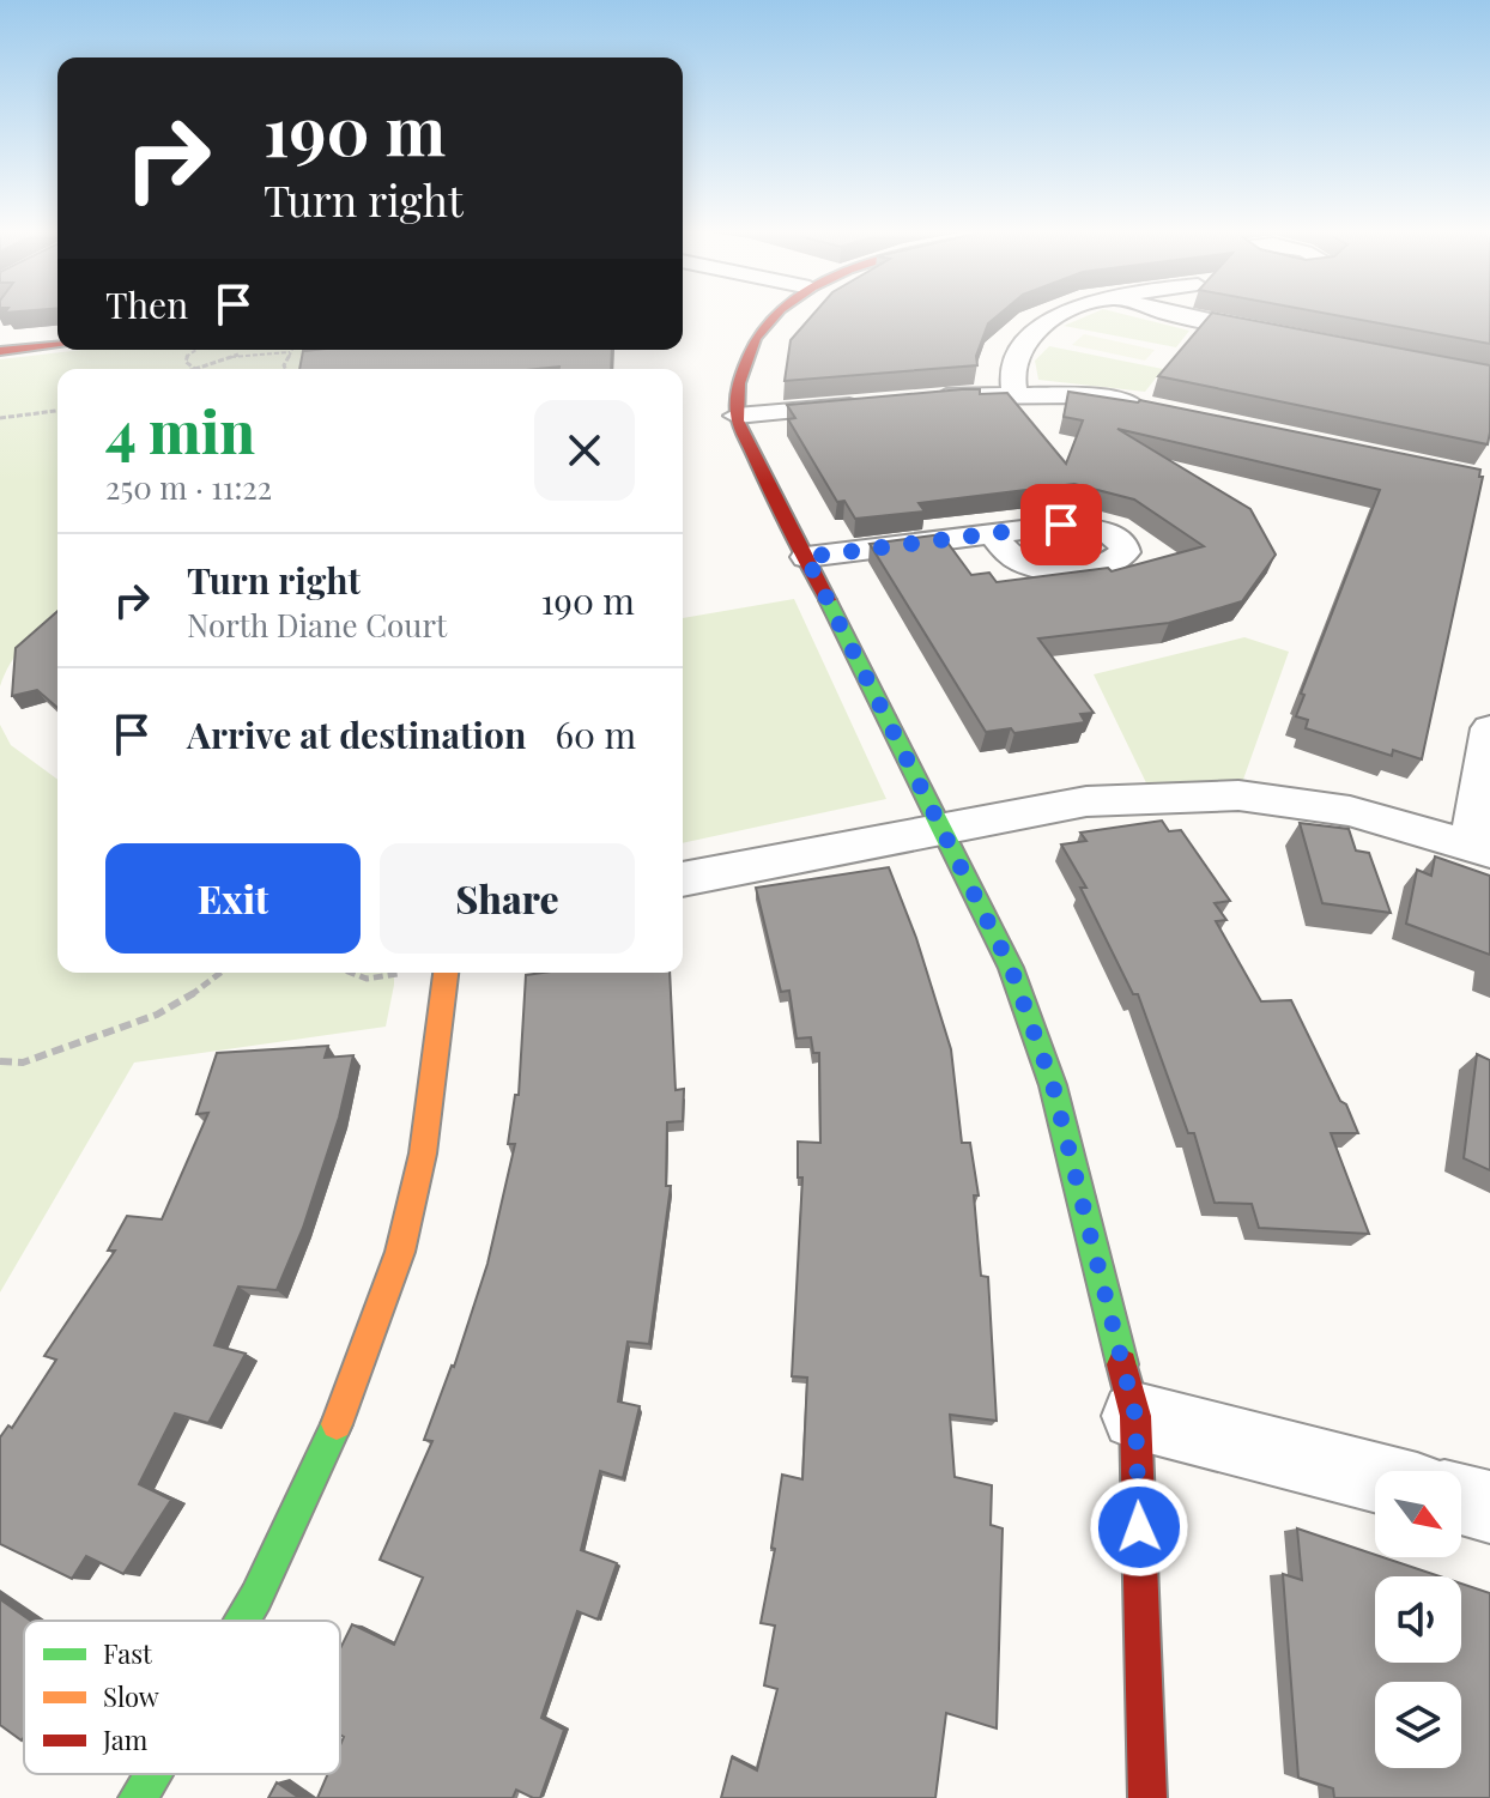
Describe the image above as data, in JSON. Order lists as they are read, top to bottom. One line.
{"legend":["Fast","Slow","Jam"],"north":"bottom right","page":{"turn":["190 m","Turn right"],"then":"Then","heading":["4 min","250 m · 11:22"],"list":[{"name":"Turn right","note":"North Diane Court","value":"190 m"},{"name":"Arrive at destination","value":"60 m"}],"buttons":["Exit","Share"]}}
